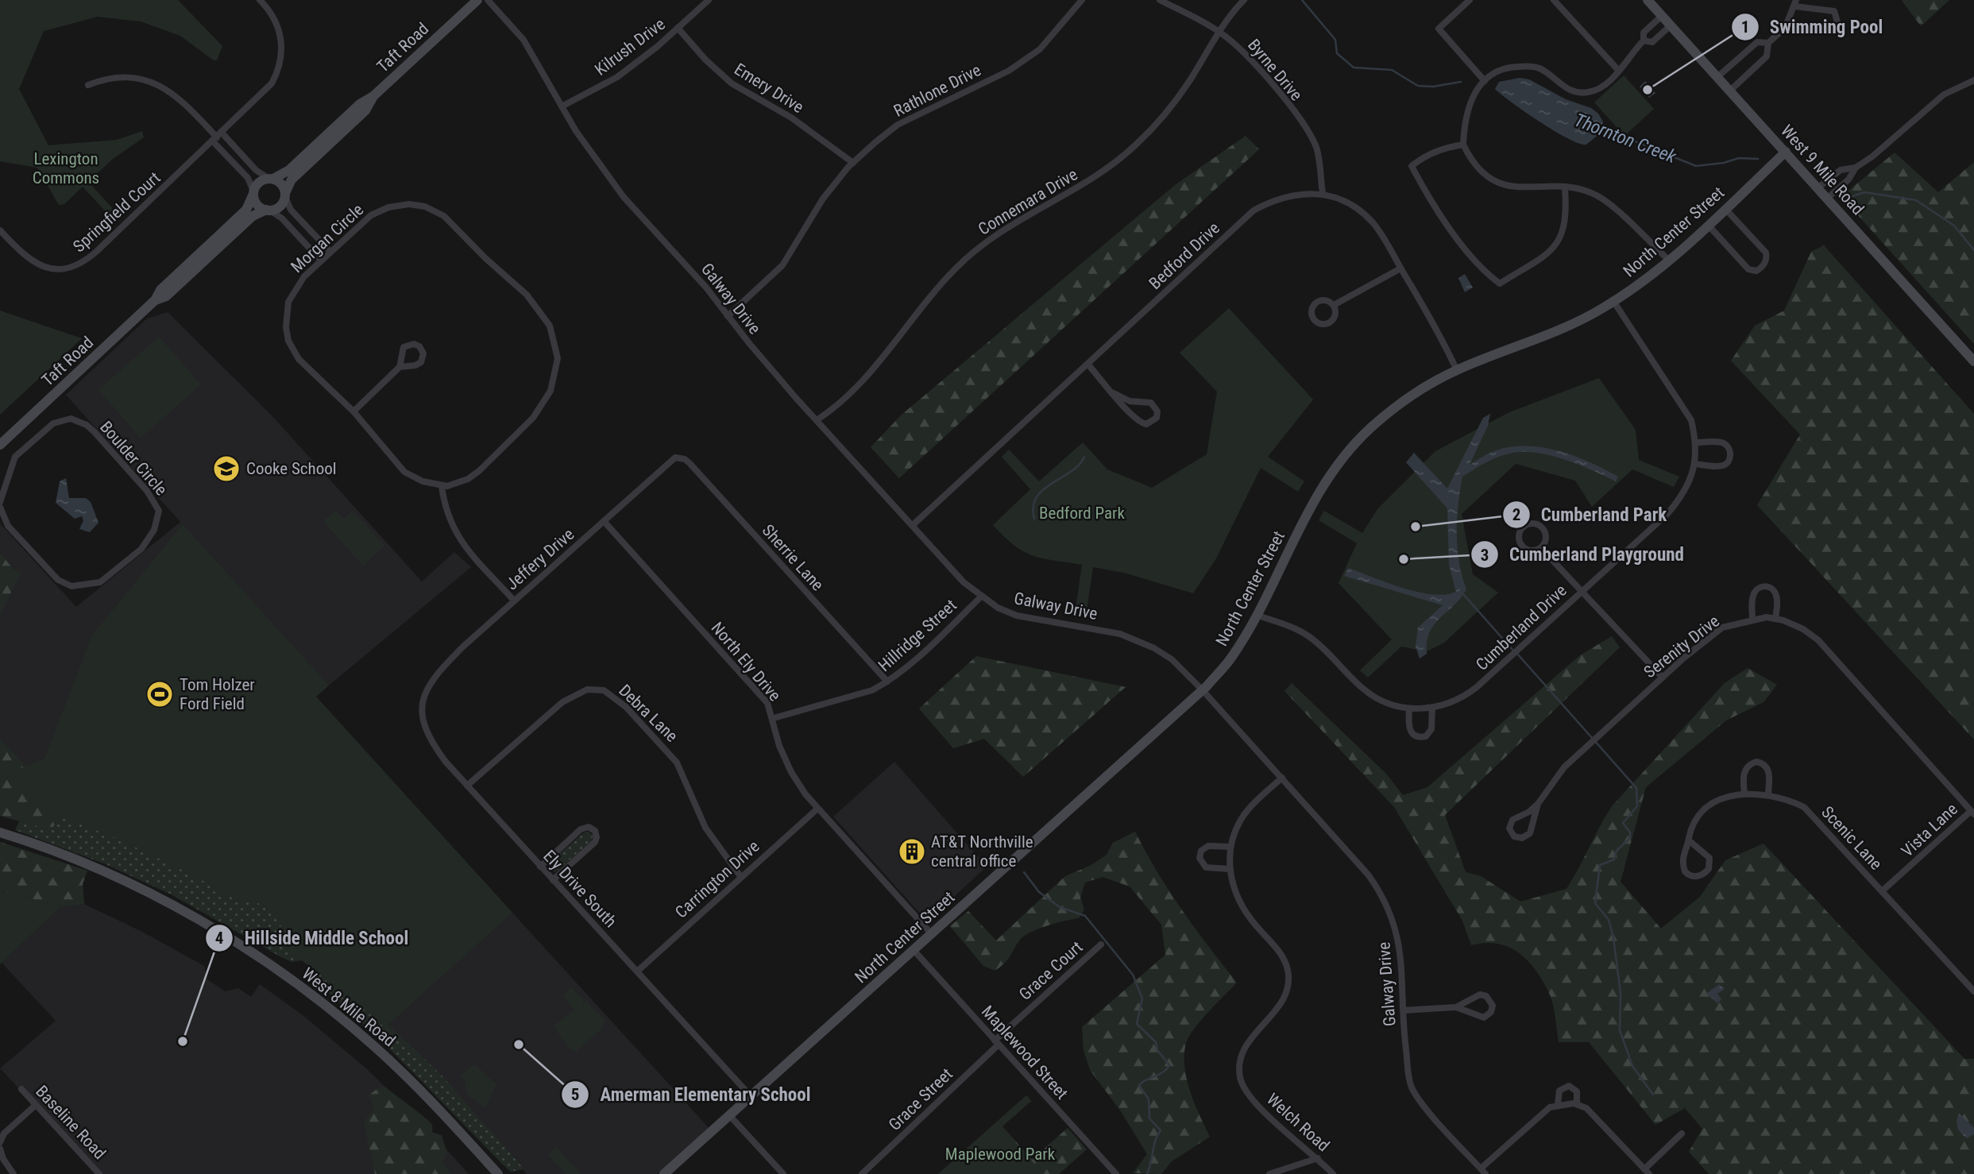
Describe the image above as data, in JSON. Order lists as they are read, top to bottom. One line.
{"streets":{"street":["Kilrush Drive","Taft Road","Byrne Drive","Emery Drive","Rathlone Drive","West 9 Mile Road","Connemara Drive","Springfield Court","North Center Street","Morgan Circle","Bedford Drive","Galway Drive","Boulder Circle","Sherrie Lane","Jeffery Drive","Cumberland Drive","Hillridge Street","Serenity Drive","North Ely Drive","Debra Lane","Vista Lane","Scenic Lane","Carrington Drive","Ely Drive South","Grace Court","West 8 Mile Road","Maplewood Street","Grace Street","Baseline Road","Welch Road"]},"crossings":[["Kilrush Drive","Emery Drive"],["Kilrush Drive","Galway Drive"],["Byrne Drive","Connemara Drive"],["Byrne Drive","Bedford Drive"],["Emery Drive","Rathlone Drive"],["Rathlone Drive","Galway Drive"],["West 9 Mile Road","North Center Street"],["Connemara Drive","Galway Drive"],["North Center Street","Bedford Drive"],["North Center Street","Galway Drive"],["North Center Street","Cumberland Drive"],["North Center Street","North Ely Drive"],["North Center Street","Ely Drive South"],["North Center Street","Maplewood Street"],["Bedford Drive","Galway Drive"],["Galway Drive","Hillridge Street"],["Galway Drive","Welch Road"],["Sherrie Lane","Jeffery Drive"],["Sherrie Lane","Hillridge Street"],["Jeffery Drive","North Ely Drive"],["Jeffery Drive","Ely Drive South"],["Hillridge Street","North Ely Drive"],["Serenity Drive","Vista Lane"],["North Ely Drive","Carrington Drive"],["Debra Lane","Carrington Drive"],["Debra Lane","Ely Drive South"],["Vista Lane","Scenic Lane"],["Carrington Drive","Ely Drive South"],["Grace Court","Maplewood Street"],["Grace Court","Grace Street"],["Maplewood Street","Grace Street"]],"water":["Thornton Creek"],"parks":["Lexington Commons","Bedford Park","Maplewood Park"],"places":{"other":["Swimming Pool","Cumberland Park","Cumberland Playground","Hillside Middle School","Amerman Elementary School"],"school or university":["Cooke School"],"sports":["Tom Holzer Ford Field"],"building":["AT&T Northville central office"]}}
